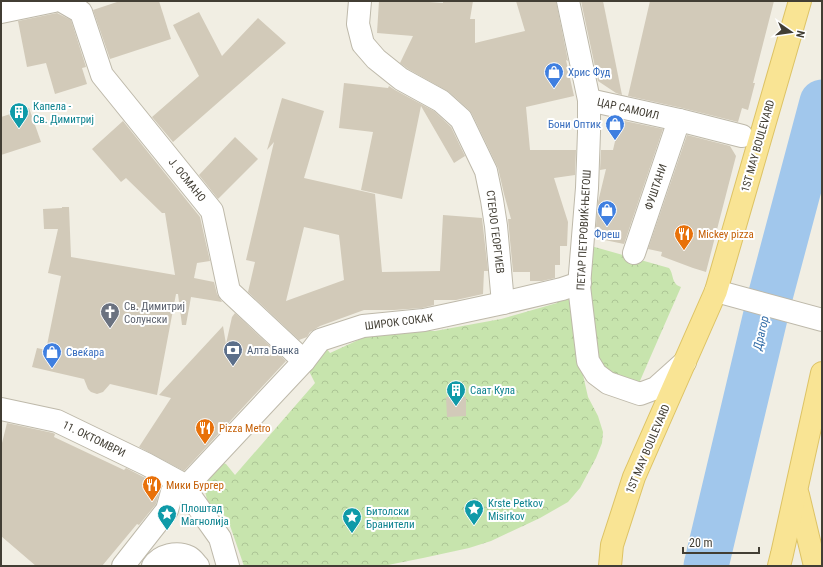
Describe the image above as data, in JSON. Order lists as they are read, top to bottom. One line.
{"streets":{"main road":["1ST MAY BOULEVARD"],"street":["ЦАР САМОИЛ","Ј. ОСМАНО","ФУШТАНИ","ПЕТАР ПЕТРОВИЌ-ЊЕГОШ","СТЕРЈО ГЕОРГИЕВ","ШИРОК СОКАК","11. ОКТОМВРИ"]},"crossings":[["ЦАР САМОИЛ","ФУШТАНИ"],["ЦАР САМОИЛ","ПЕТАР ПЕТРОВИЌ-ЊЕГОШ"],["1ST MAY BOULEVARD","ПЕТАР ПЕТРОВИЌ-ЊЕГОШ"],["Ј. ОСМАНО","ШИРОК СОКАК"],["ПЕТАР ПЕТРОВИЌ-ЊЕГОШ","ШИРОК СОКАК"],["СТЕРЈО ГЕОРГИЕВ","ШИРОК СОКАК"],["ШИРОК СОКАК","11. ОКТОМВРИ"]],"water":["Драгор"],"places":{"shop":["Хрис Фуд","Бони Оптик","Фреш","Свеќара"],"building":["Капела - Св. Димитриј","Саат Кула"],"restaurant":["Mickey pizza","Pizza Metro","Мики Бургер"],"church":["Св. Димитриј Солунски"],"bank":["Алта Банка"],"place":["Krste Petkov Misirkov","Плоштад Магнолија","Битолски Бранители"]},"scale_bar":"20 m","north":"right"}
